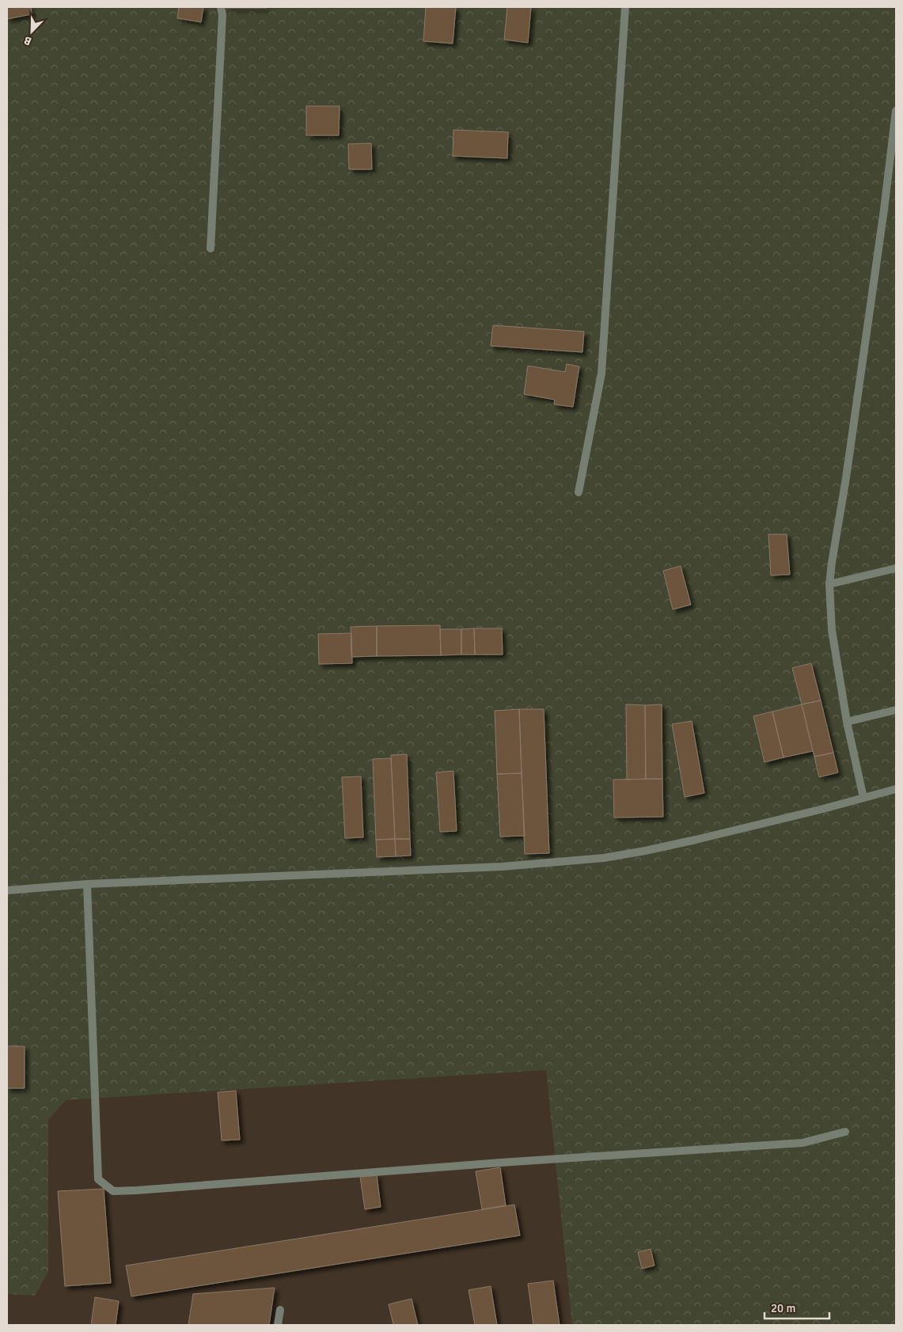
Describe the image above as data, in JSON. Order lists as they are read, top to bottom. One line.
{"scale_bar":"20 m","north":"bottom left"}
